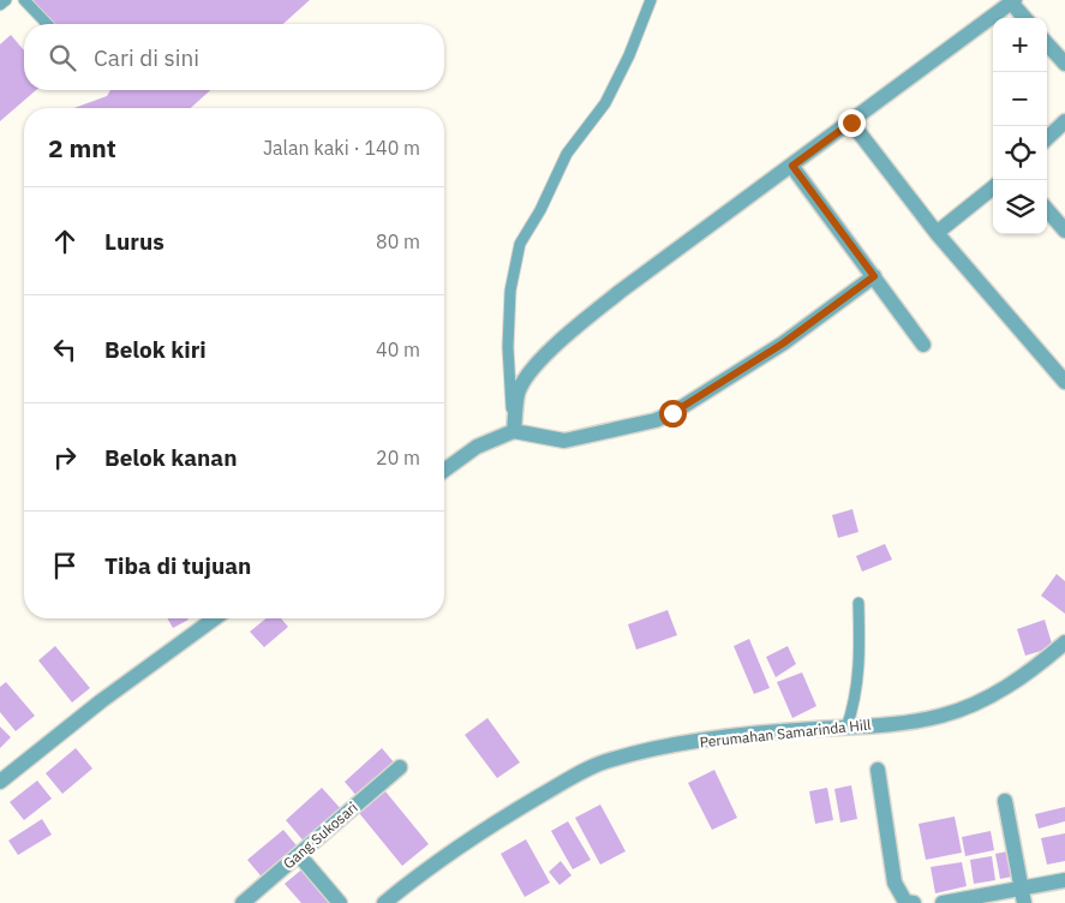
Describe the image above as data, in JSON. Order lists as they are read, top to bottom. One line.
{"streets":{"street":["Perumahan Samarinda Hill","Gang Sukosari"]},"page":{"map_buttons":["+","−"],"search":"Cari di sini","heading":["2 mnt","Jalan kaki · 140 m"],"list":[["Lurus","80 m"],["Belok kiri","40 m"],["Belok kanan","20 m"],"Tiba di tujuan"]}}
